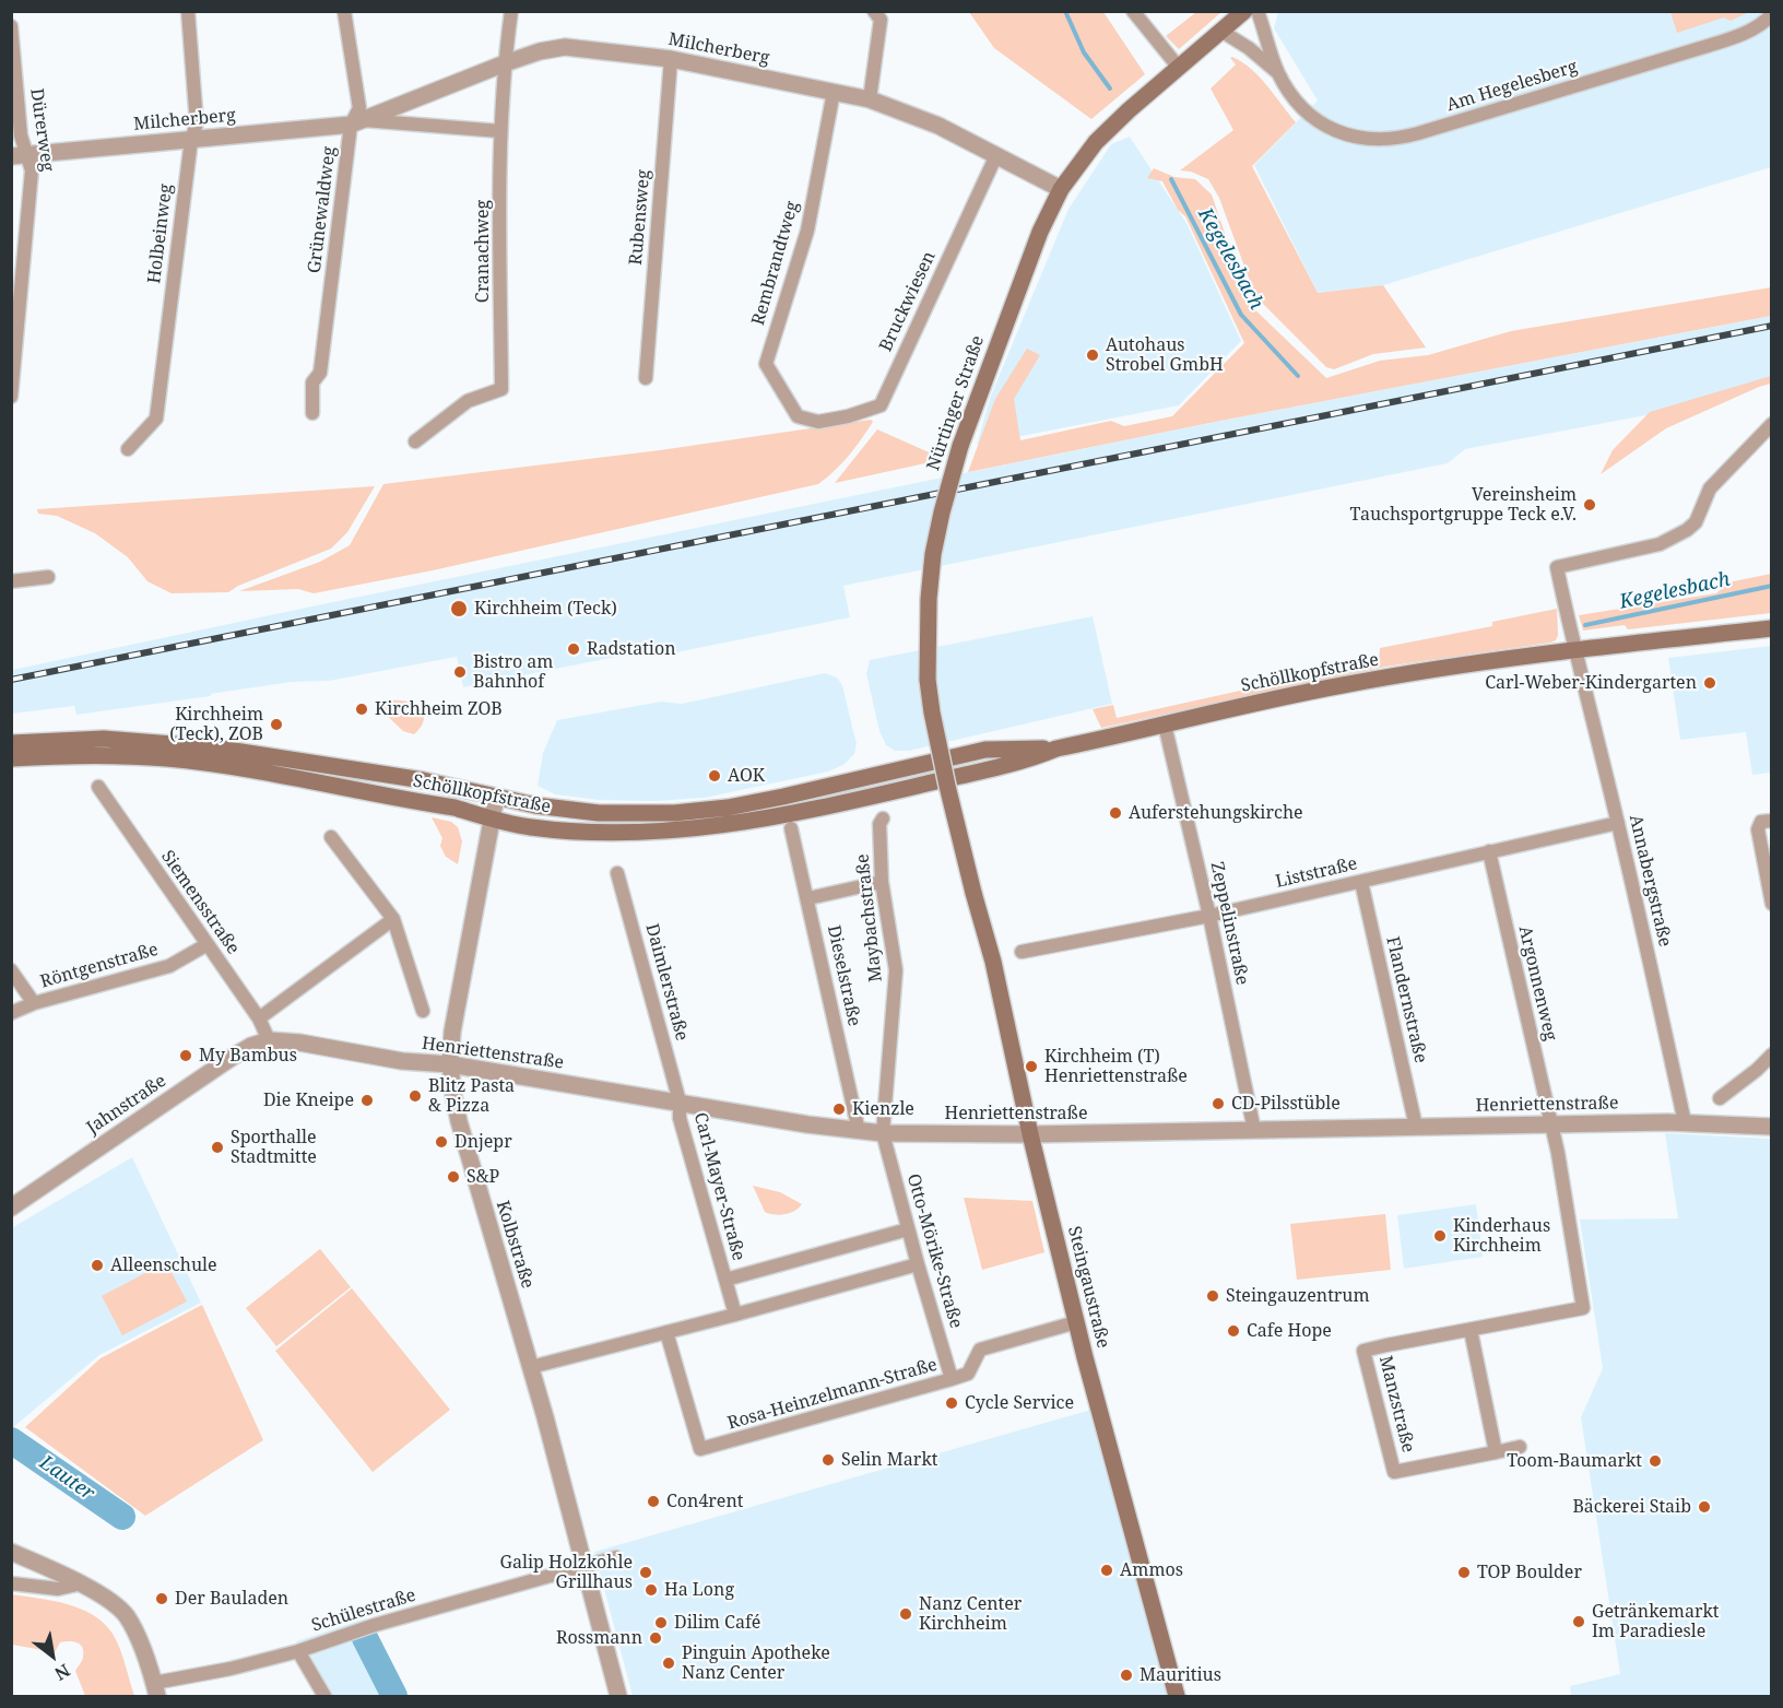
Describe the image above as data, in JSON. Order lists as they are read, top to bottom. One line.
{"streets":{"main road":["Nürtinger Straße","Schöllkopfstraße","Steingaustraße"],"street":["Milcherberg","Am Hegelesberg","Dürerweg","Grünewaldweg","Rubensweg","Holbeinweg","Cranachweg","Rembrandtweg","Bruckwiesen","Liststraße","Annabergstraße","Siemensstraße","Maybachstraße","Zeppelinstraße","Röntgenstraße","Dieselstraße","Daimlerstraße","Argonnenweg","Flandernstraße","Henriettenstraße","Jahnstraße","Carl-Mayer-Straße","Kolbstraße","Otto-Mörike-Straße","Rosa-Heinzelmann-Straße","Manzstraße","Schülestraße"]},"crossings":[["Milcherberg","Dürerweg"],["Milcherberg","Grünewaldweg"],["Milcherberg","Rubensweg"],["Milcherberg","Holbeinweg"],["Milcherberg","Cranachweg"],["Milcherberg","Rembrandtweg"],["Milcherberg","Bruckwiesen"],["Milcherberg","Nürtinger Straße"],["Am Hegelesberg","Nürtinger Straße"],["Rembrandtweg","Bruckwiesen"],["Nürtinger Straße","Steingaustraße"],["Schöllkopfstraße","Annabergstraße"],["Schöllkopfstraße","Zeppelinstraße"],["Schöllkopfstraße","Kolbstraße"],["Liststraße","Annabergstraße"],["Liststraße","Zeppelinstraße"],["Liststraße","Argonnenweg"],["Liststraße","Flandernstraße"],["Annabergstraße","Henriettenstraße"],["Siemensstraße","Röntgenstraße"],["Siemensstraße","Henriettenstraße"],["Siemensstraße","Jahnstraße"],["Maybachstraße","Henriettenstraße"],["Maybachstraße","Otto-Mörike-Straße"],["Zeppelinstraße","Henriettenstraße"],["Dieselstraße","Henriettenstraße"],["Daimlerstraße","Henriettenstraße"],["Daimlerstraße","Carl-Mayer-Straße"],["Argonnenweg","Henriettenstraße"],["Argonnenweg","Manzstraße"],["Flandernstraße","Henriettenstraße"],["Henriettenstraße","Jahnstraße"],["Henriettenstraße","Carl-Mayer-Straße"],["Henriettenstraße","Kolbstraße"],["Henriettenstraße","Otto-Mörike-Straße"],["Henriettenstraße","Steingaustraße"],["Henriettenstraße","Manzstraße"],["Kolbstraße","Schülestraße"],["Otto-Mörike-Straße","Rosa-Heinzelmann-Straße"],["Steingaustraße","Rosa-Heinzelmann-Straße"]],"water":["Kegelesbach","Lauter"],"places":["Autohaus Strobel GmbH","Vereinsheim Tauchsportgruppe Teck e.V.","Kirchheim (Teck)","Radstation","Bistro am Bahnhof","Carl-Weber-Kindergarten","Kirchheim ZOB","Kirchheim (Teck), ZOB","AOK","Auferstehungskirche","My Bambus","Kirchheim (T) Henriettenstraße","Blitz Pasta & Pizza","Die Kneipe","CD-Pilsstüble","Kienzle","Dnjepr","Sporthalle Stadtmitte","S&P","Kinderhaus Kirchheim","Alleenschule","Steingauzentrum","Cafe Hope","Cycle Service","Selin Markt","Toom-Baumarkt","Con4rent","Bäckerei Staib","Ammos","Galip Holzkohle Grillhaus","TOP Boulder","Ha Long","Der Bauladen","Nanz Center Kirchheim","Getränkemarkt Im Paradiesle","Dilim Café","Rossmann","Pinguin Apotheke Nanz Center","Mauritius"],"north":"bottom right"}
